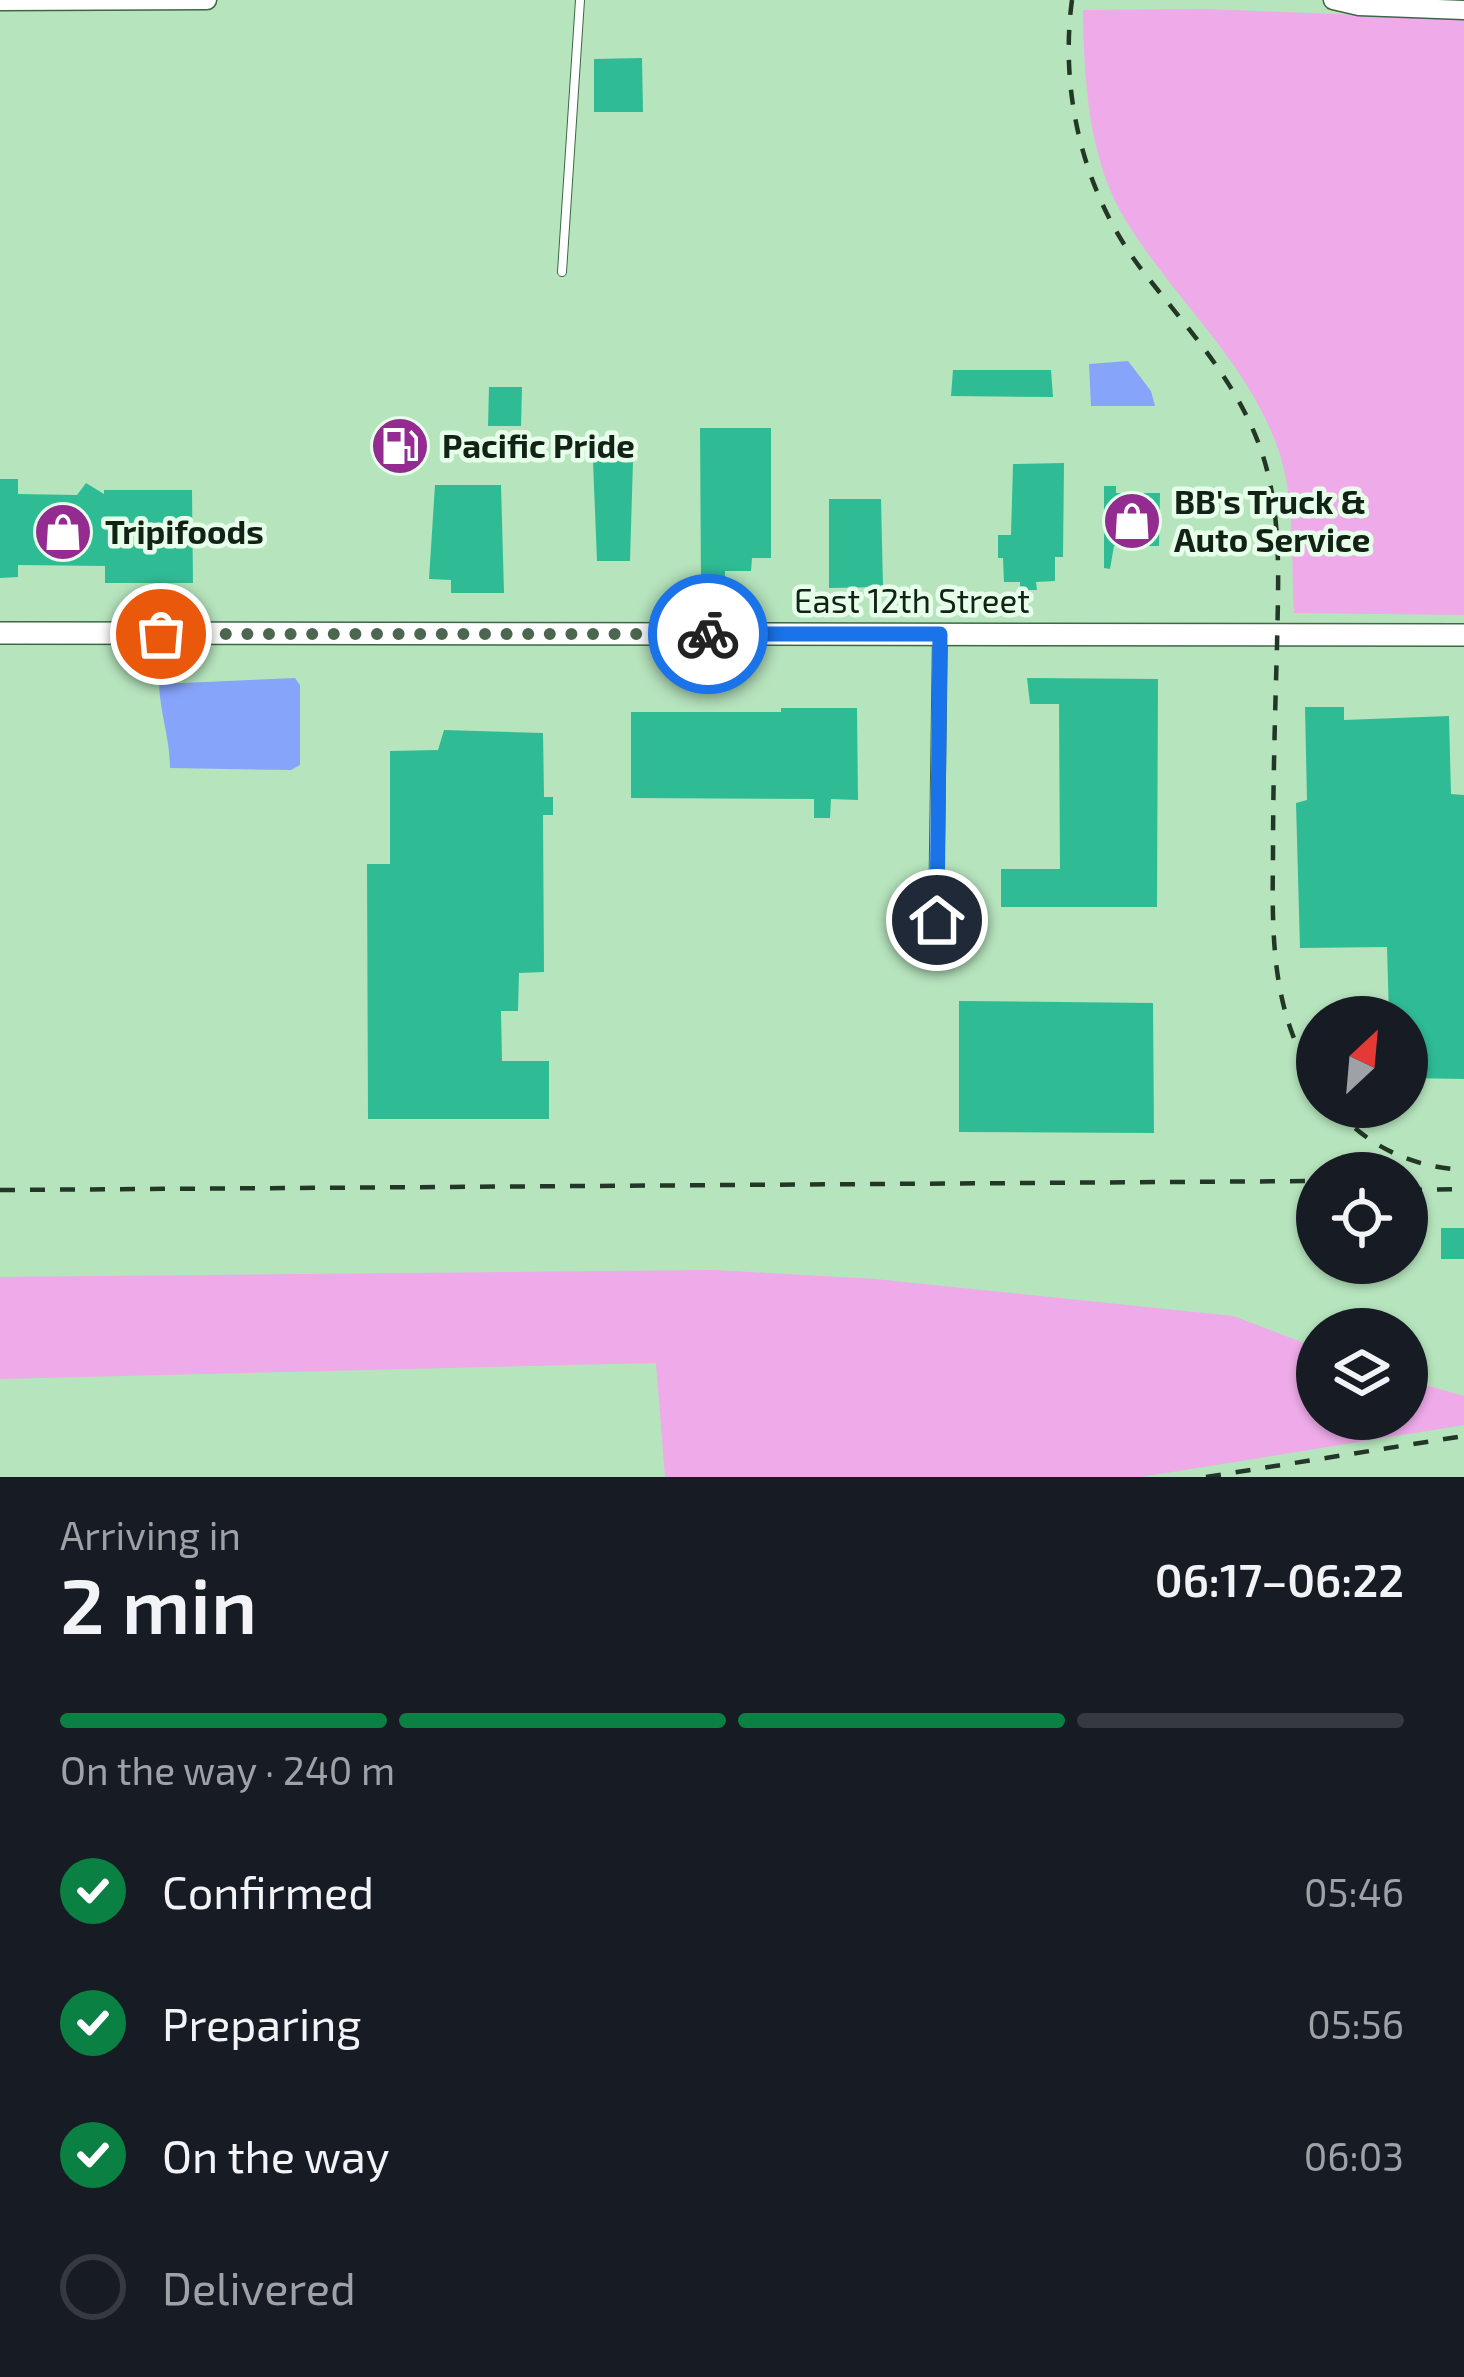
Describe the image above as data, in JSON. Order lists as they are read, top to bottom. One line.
{"streets":{"main road":["East 12th Street"]},"places":{"fuel station":["Pacific Pride"],"shop":["BB's Truck & Auto Service","Tripifoods"]},"north":"top right","page":{"heading":["2 min","Arriving in","06:17–06:22"],"bar":"On the way · 240 m","list":[["Confirmed","05:46"],["Preparing","05:56"],["On the way","06:03"],"Delivered"]}}
